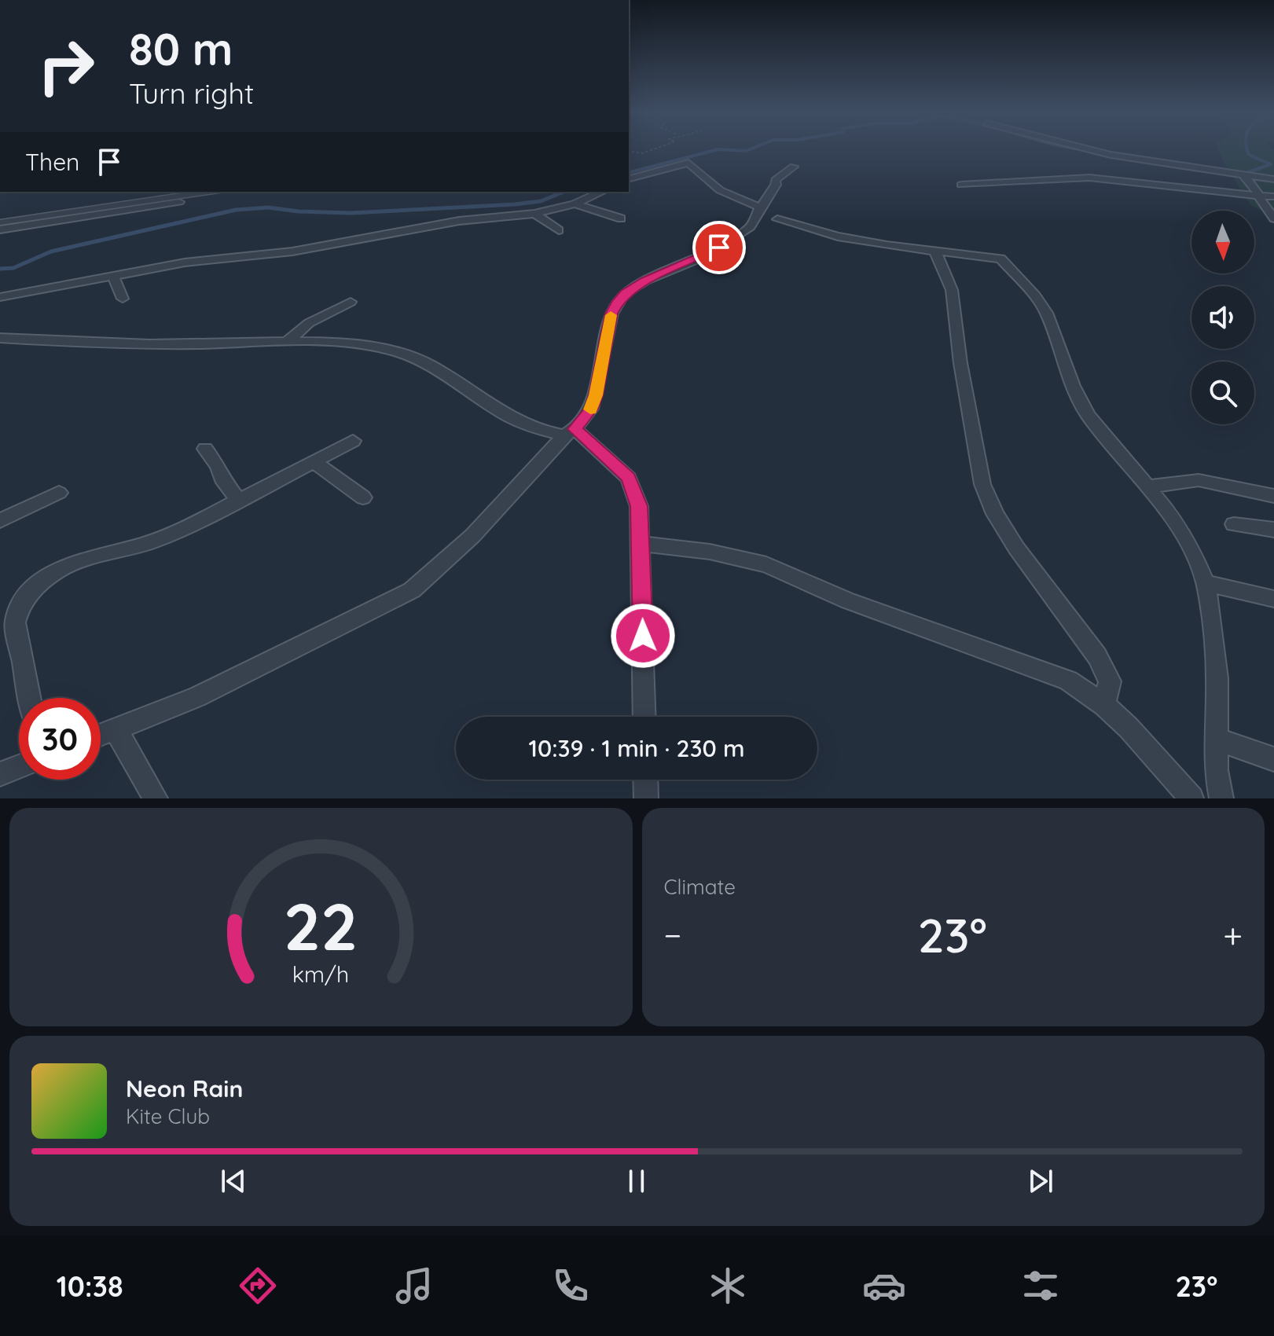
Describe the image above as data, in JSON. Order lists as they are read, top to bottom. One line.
{"north":"bottom","page":{"turn":["80 m","Turn right"],"then":"Then","limit":"30","trip":"10:39 · 1 min · 230 m","tile":"Climate","heat":["−","23°","+"],"song":["Neon Rain","Kite Club"],"tabs":["10:38","23°"],"gauge":["22","km/h"]}}
